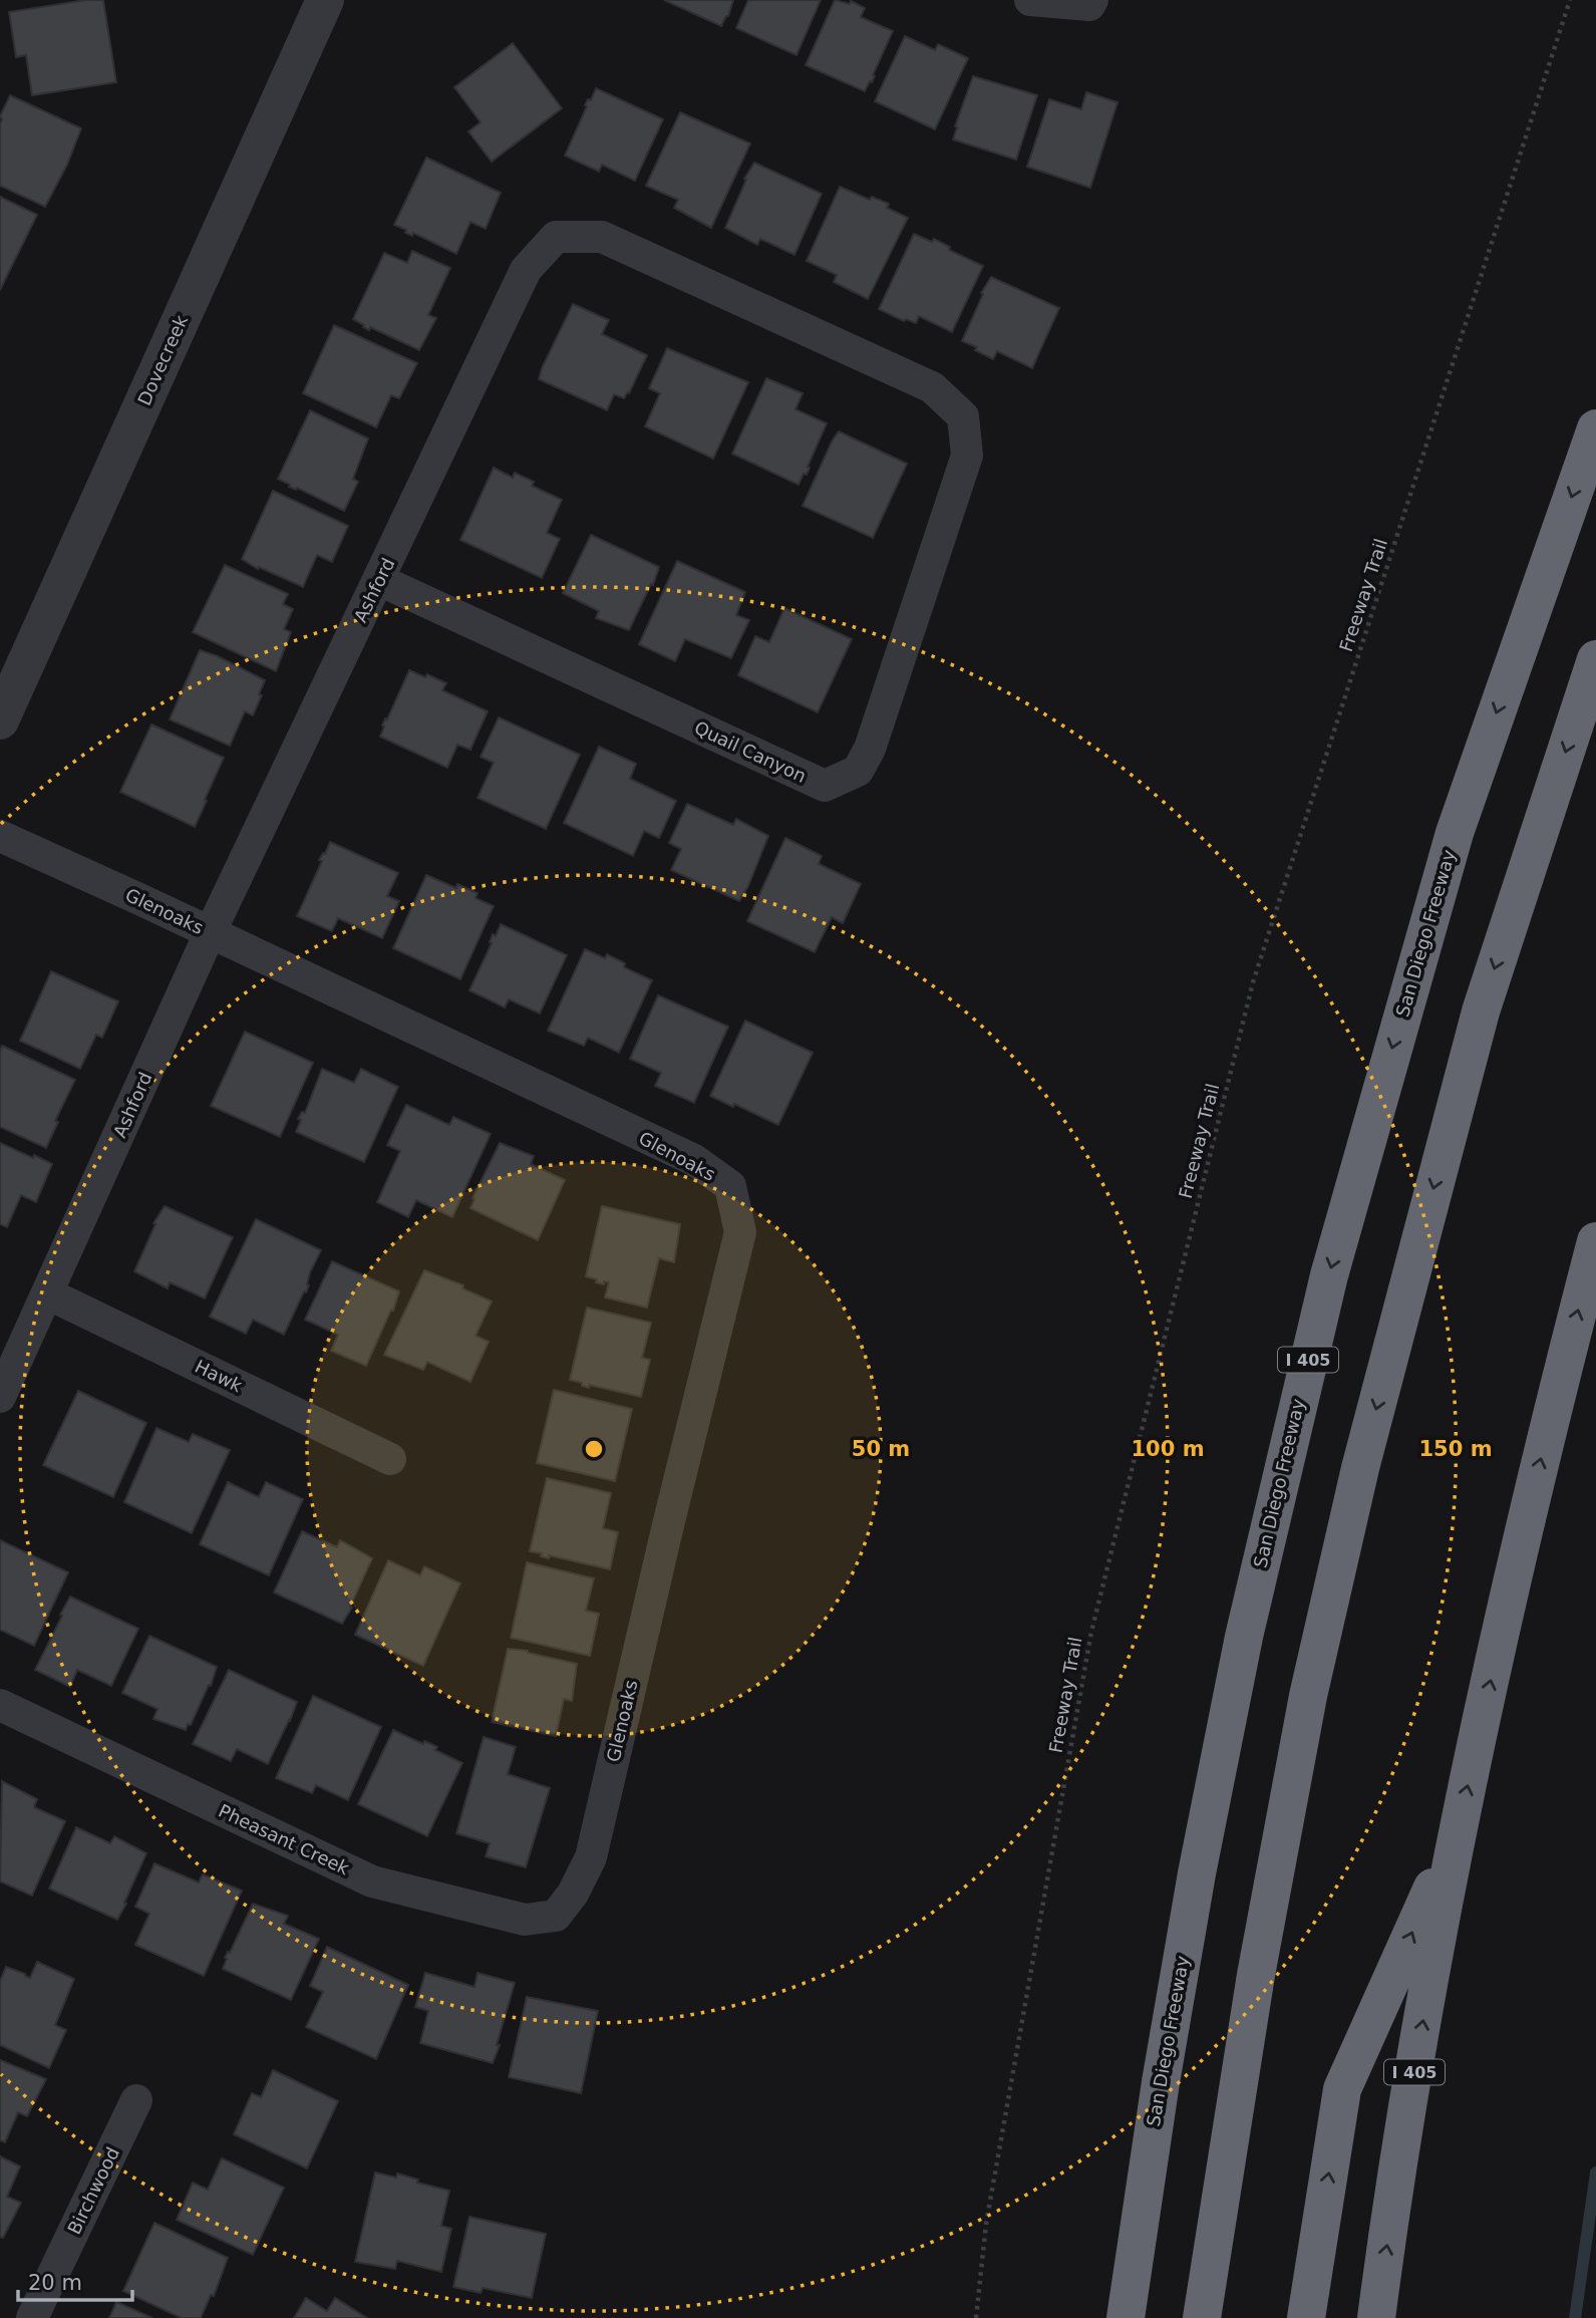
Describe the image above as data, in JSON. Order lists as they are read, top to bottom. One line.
{"streets":{"highway":["San Diego Freeway","I 405"],"street":["Dovecreek","Ashford","Quail Canyon","Glenoaks","Hawk","Pheasant Creek","Birchwood"],"path":["Freeway Trail"]},"crossings":[["Ashford","Quail Canyon"],["Ashford","Glenoaks"],["Ashford","Hawk"],["Glenoaks","Pheasant Creek"]],"scale_bar":"20 m","rings":["50 m","100 m","150 m"]}
